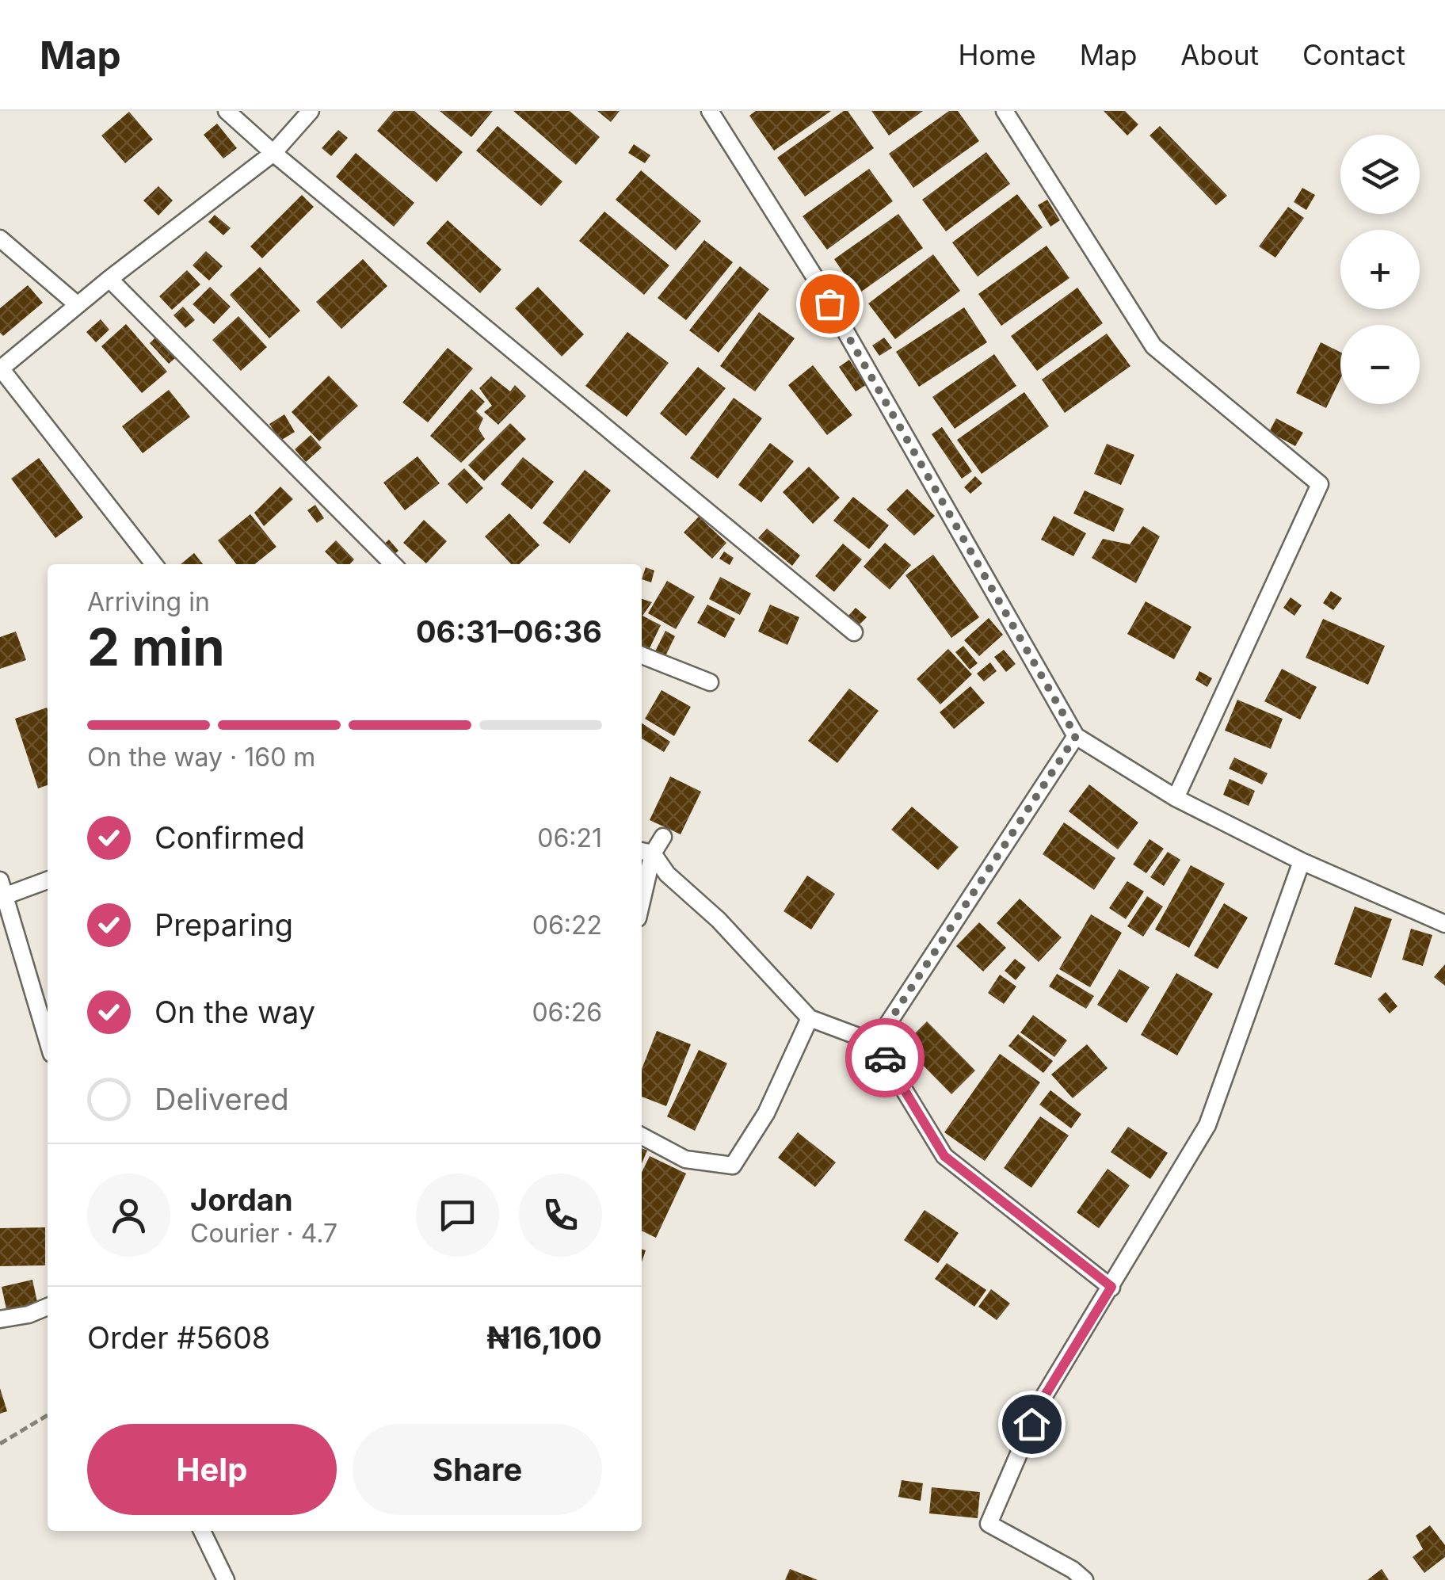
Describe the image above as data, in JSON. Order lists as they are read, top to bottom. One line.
{"page":{"header":"Map","nav":["Home","Map","About","Contact"],"map_buttons":["+","−"],"heading":["2 min","Arriving in","06:31–06:36"],"panel":["Jordan","Courier · 4.7","Order #5608","₦16,100"],"bar":"On the way · 160 m","list":[["Confirmed","06:21"],["Preparing","06:22"],["On the way","06:26"],"Delivered"],"buttons":["Help","Share"]}}
